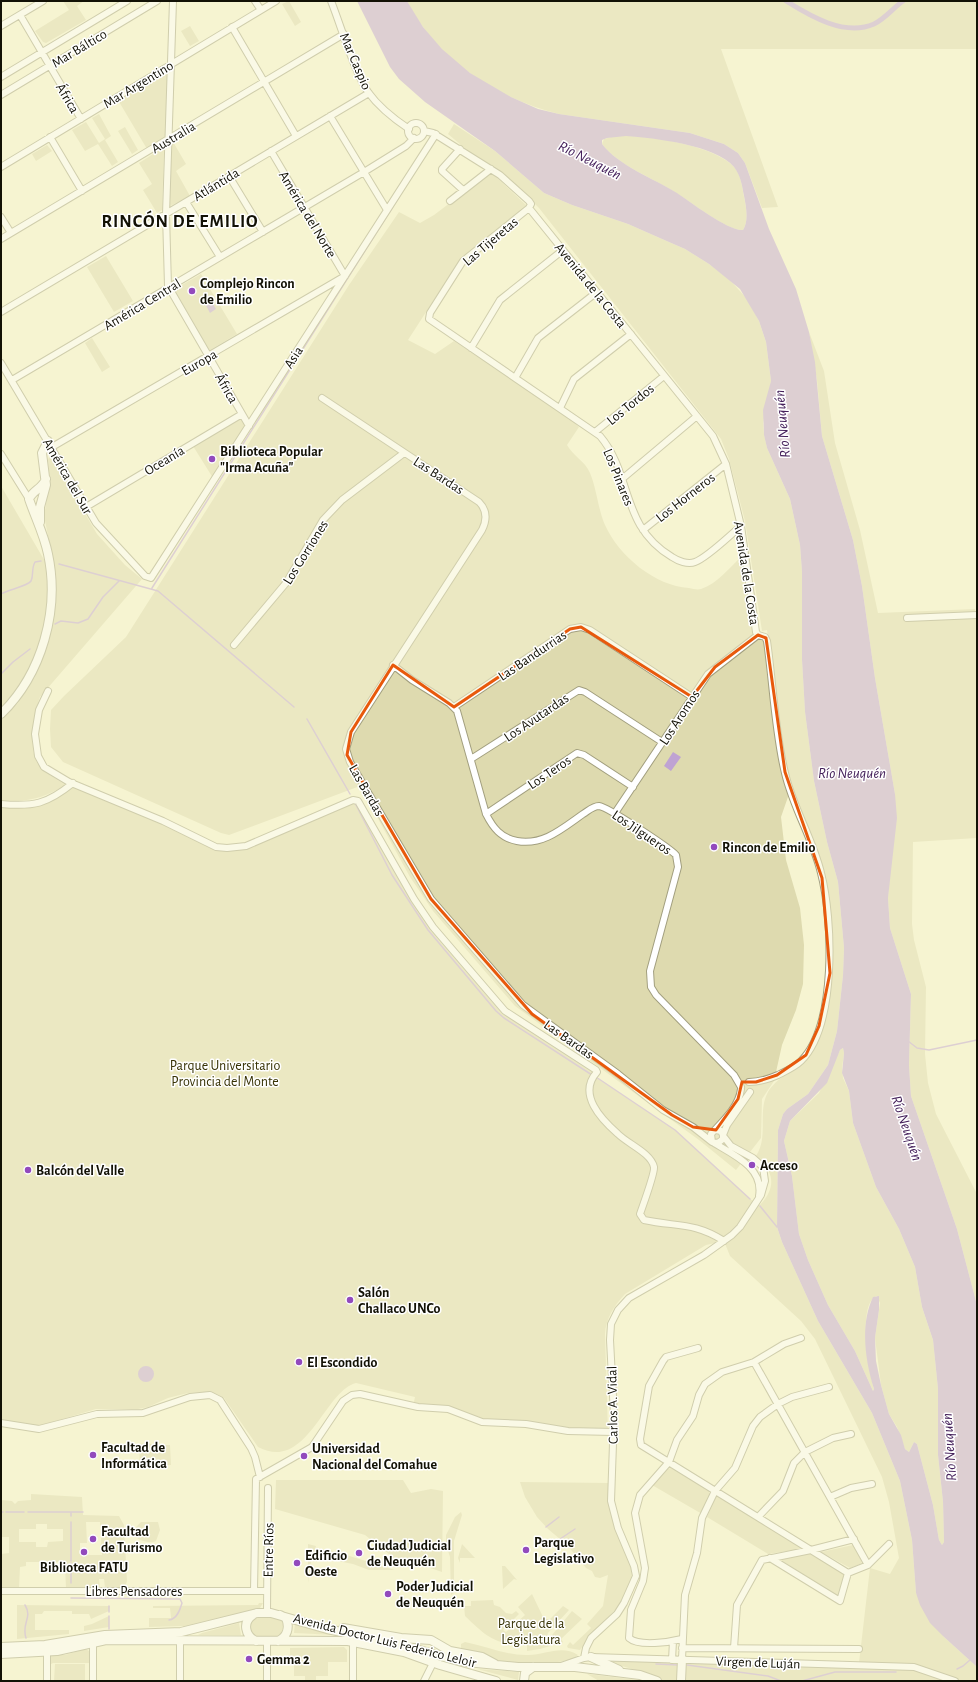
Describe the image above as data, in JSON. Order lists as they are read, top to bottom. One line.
{"streets":{"main road":["Avenida Doctor Luis Federico Leloir"],"street":["Mar Báltico","Mar Caspio","Mar Argentino","África","Australia","Atlántida","América del Norte","Las Tijeretas","Avenida de la Costa","América Central","Asia","Europa","Los Tordos","Oceanía","Las Bardas","América del Sur","Los Pinares","Los Horneros","Los Gorriones","Las Bandurrias","Los Avutardas","Los Aromos","Los Teros","Los Jilgueros","Carlos A. Vidal","Entre Ríos","Libres Pensadores","Virgen de Luján"]},"crossings":[["Mar Báltico","África"],["Mar Caspio","Australia"],["Mar Caspio","Atlántida"],["Mar Caspio","Avenida de la Costa"],["Mar Caspio","América Central"],["Mar Argentino","África"],["África","América Central"],["África","Asia"],["África","Europa"],["África","Oceanía"],["Atlántida","América del Norte"],["América del Norte","América Central"],["América del Norte","Asia"],["América del Norte","Europa"],["Las Tijeretas","Avenida de la Costa"],["Las Tijeretas","Los Pinares"],["Avenida de la Costa","América Central"],["Avenida de la Costa","Asia"],["Avenida de la Costa","Los Tordos"],["Avenida de la Costa","Las Bardas"],["Avenida de la Costa","Los Pinares"],["Avenida de la Costa","Los Horneros"],["Avenida de la Costa","Los Aromos"],["Avenida de la Costa","Los Jilgueros"],["América Central","América del Sur"],["Asia","Europa"],["Asia","América del Sur"],["Europa","América del Sur"],["Los Tordos","Los Pinares"],["Oceanía","América del Sur"],["Las Bardas","Los Gorriones"],["Las Bardas","Carlos A. Vidal"],["Los Pinares","Los Horneros"],["Las Bandurrias","Los Aromos"],["Las Bandurrias","Los Jilgueros"],["Los Avutardas","Los Aromos"],["Los Avutardas","Los Jilgueros"],["Los Aromos","Los Teros"],["Los Aromos","Los Jilgueros"],["Los Teros","Los Jilgueros"],["Carlos A. Vidal","Virgen de Luján"],["Entre Ríos","Libres Pensadores"],["Entre Ríos","Avenida Doctor Luis Federico Leloir"],["Avenida Doctor Luis Federico Leloir","Virgen de Luján"]],"districts":["RINCÓN DE EMILIO"],"water":["Río Neuquén"],"parks":["Parque Universitario Provincia del Monte","Parque de la Legislatura"],"places":["Complejo Rincon de Emilio","Biblioteca Popular \"Irma Acuña\"","Rincon de Emilio","Acceso","Balcón del Valle","Salón Challaco UNCo","El Escondido","Facultad de Informática","Universidad Nacional del Comahue","Facultad de Turismo","Parque Legislativo","Biblioteca FATU","Ciudad Judicial de Neuquén","Edificio Oeste","Poder Judicial de Neuquén","Gemma 2"]}
